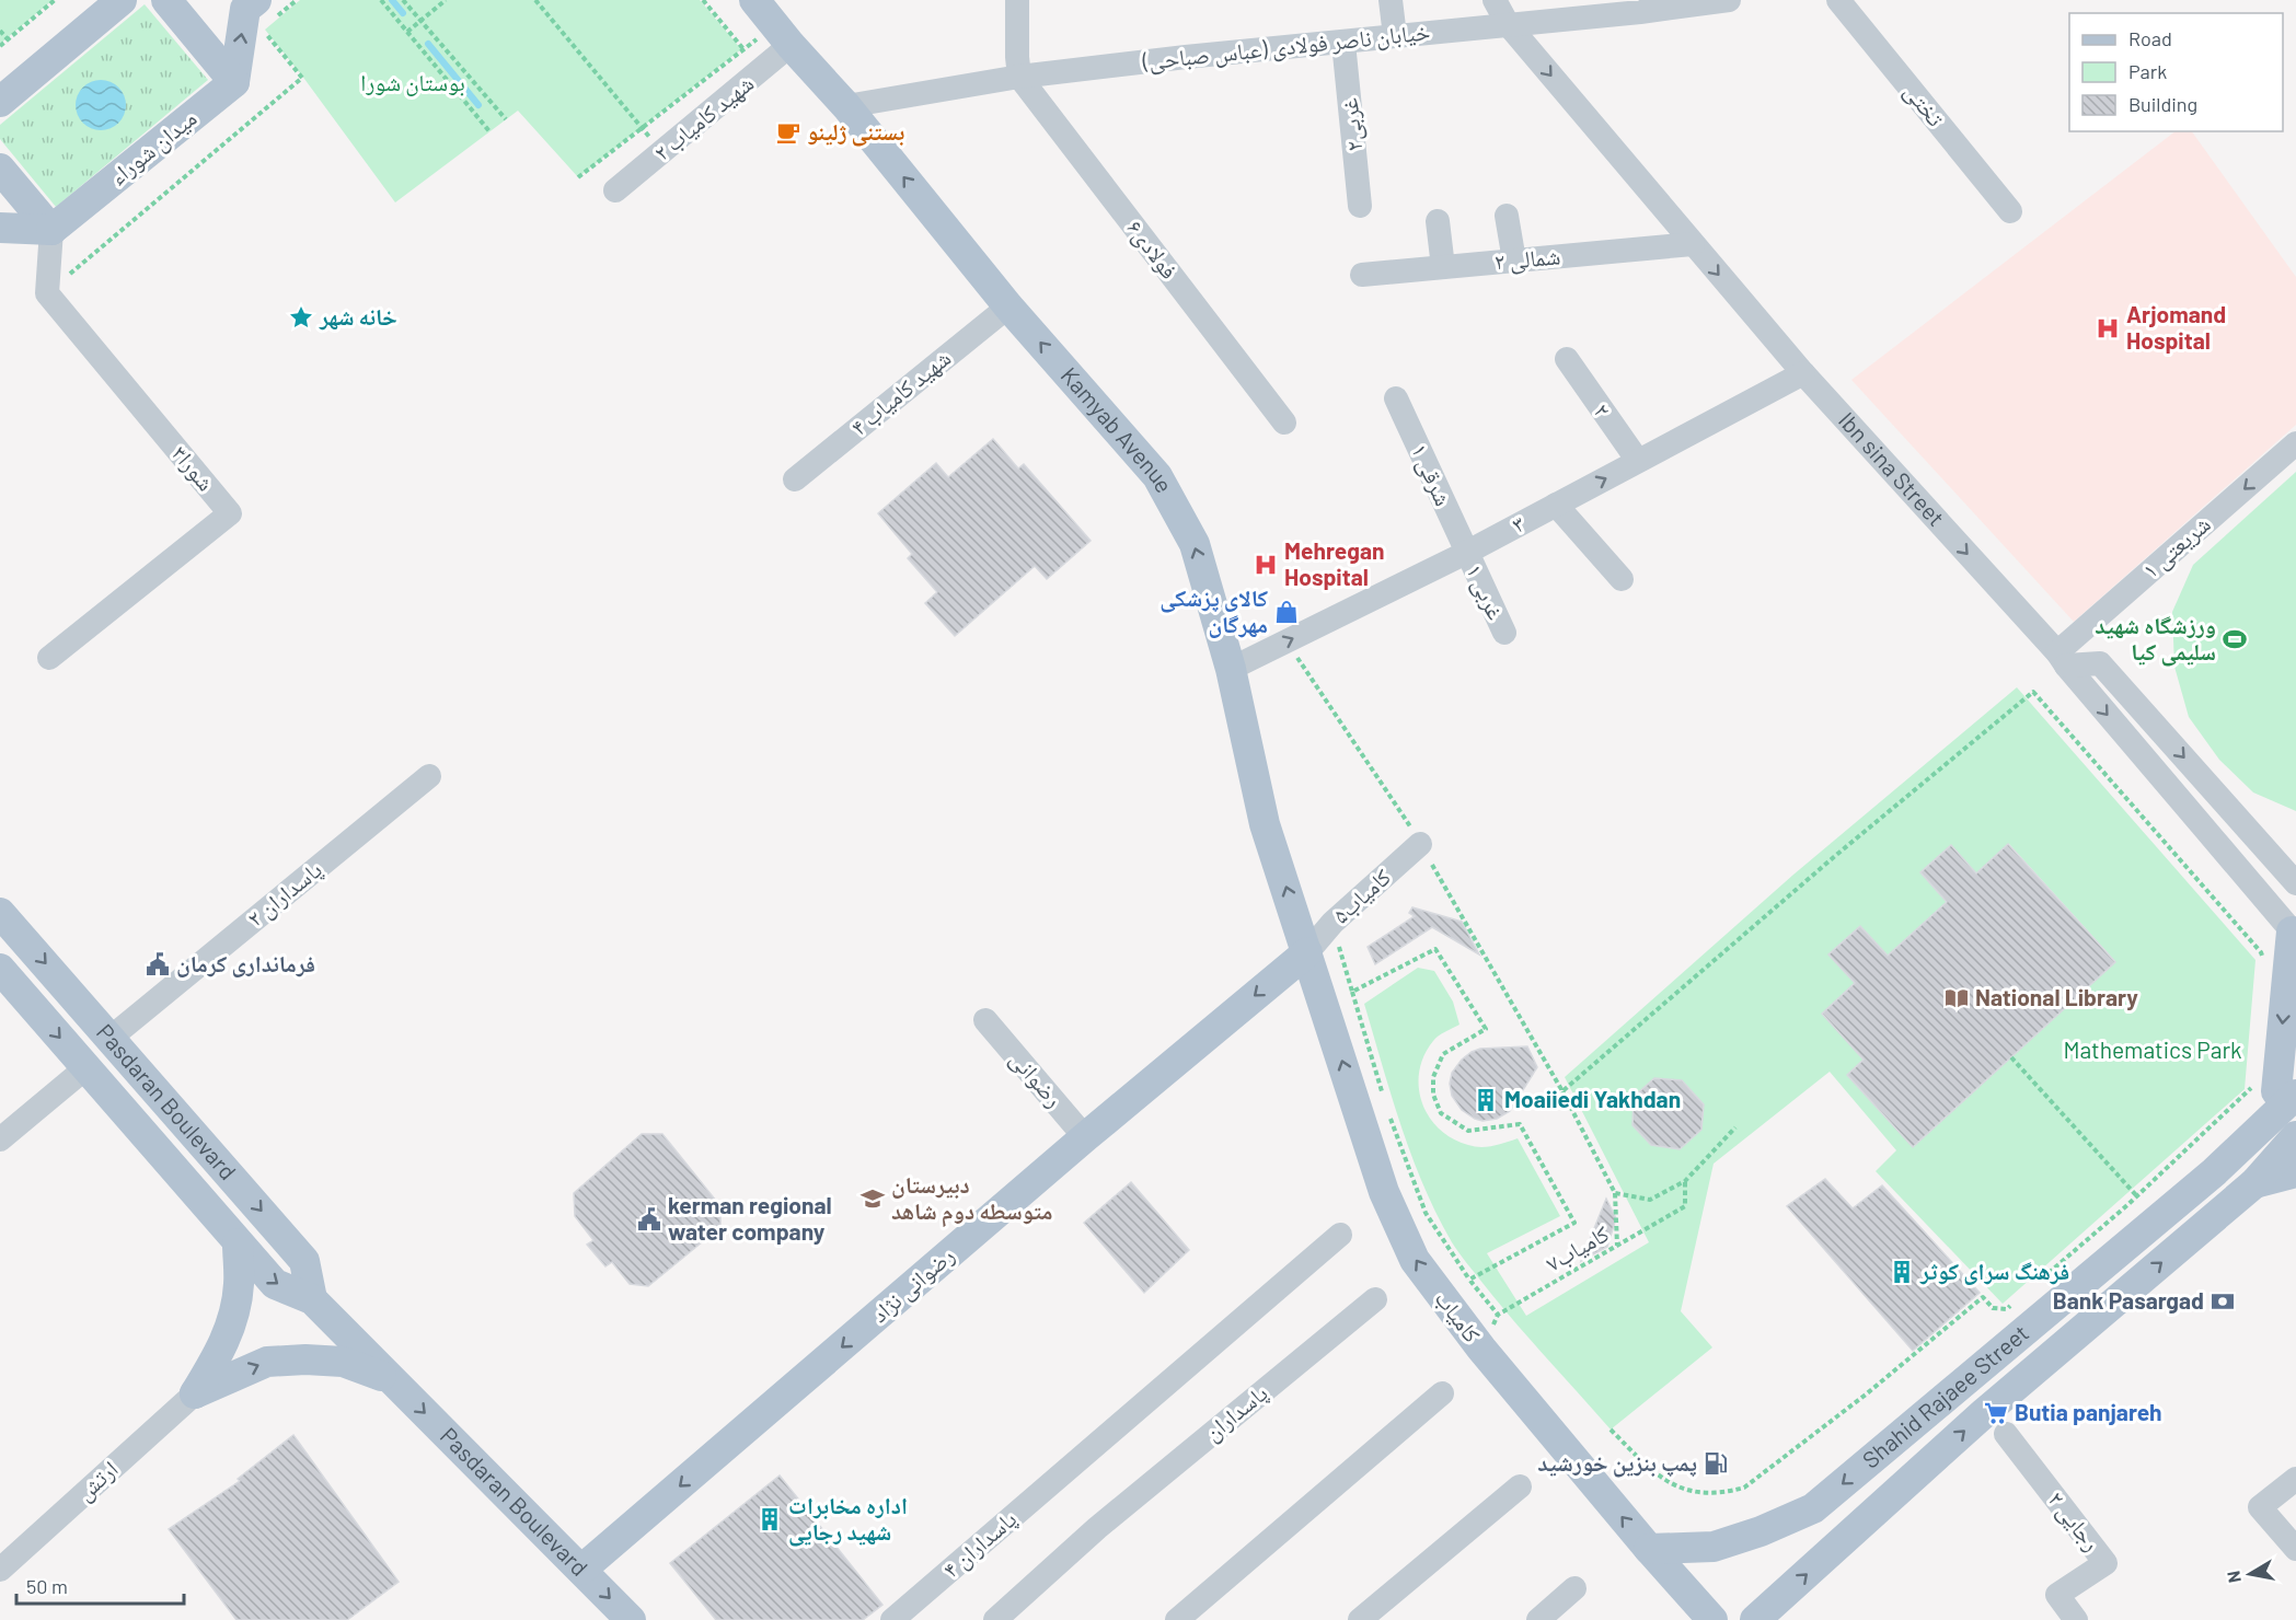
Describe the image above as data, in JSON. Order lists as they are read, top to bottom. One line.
{"streets":{"main road":["میدان شوراء","Kamyab Avenue","Pasdaran Boulevard","رضوانی نژاد","کامیاب","Shahid Rajaee Street"],"street":["خیابان ناصر فولادی (عباس صباحی)","تختی","شهید کامیاب ۲","غربی۲","فولادی۶","۲ شمالی","شهید کامیاب ۴","۲","شورا۳","Ibn sina Street","۱ شرقی","۳","شریعتی ۱","۱ غربی","پاسداران ۲","کامیاب۵","رضوانی","پاسداران","ارتش","رجایی ۲","پاسداران ۴"],"path":["کامیاب۷"]},"crossings":[["خیابان ناصر فولادی (عباس صباحی)","غربی۲"],["خیابان ناصر فولادی (عباس صباحی)","فولادی۶"],["خیابان ناصر فولادی (عباس صباحی)","Kamyab Avenue"],["خیابان ناصر فولادی (عباس صباحی)","Ibn sina Street"],["شهید کامیاب ۲","Kamyab Avenue"],["۲ شمالی","Ibn sina Street"],["شهید کامیاب ۴","Kamyab Avenue"],["۲","۳"],["Kamyab Avenue","۳"],["Kamyab Avenue","کامیاب۵"],["Kamyab Avenue","رضوانی نژاد"],["Kamyab Avenue","کامیاب"],["Ibn sina Street","۳"],["Ibn sina Street","شریعتی ۱"],["۱ شرقی","۳"],["۱ شرقی","۱ غربی"],["۳","۱ غربی"],["پاسداران ۲","Pasdaran Boulevard"],["کامیاب۵","رضوانی نژاد"],["کامیاب۵","کامیاب"],["رضوانی","رضوانی نژاد"],["Pasdaran Boulevard","رضوانی نژاد"],["رضوانی نژاد","کامیاب"],["کامیاب","Shahid Rajaee Street"]],"one_way":["Kamyab Avenue","Ibn sina Street","۳","شریعتی ۱","Pasdaran Boulevard","رضوانی نژاد","کامیاب"],"parks":["بوستان شورا","Mathematics Park"],"places":{"cafe":["بستنی ژلینو"],"place":["خانه شهر"],"hospital":["Arjomand Hospital","Mehregan Hospital"],"shop":["کالای پزشکی مهرگان"],"sports":["ورزشگاه شهید سلیمی کیا"],"public building":["فرمانداری کرمان","kerman regional water company"],"library":["National Library"],"building":["Moaiiedi Yakhdan","فرهنگ سرای کوثر","اداره مخابرات شهید رجایی"],"school or university":["دبیرستان متوسطه دوم شاهد"],"bank":["Bank Pasargad"],"supermarket":["Butia panjareh"],"fuel station":["پمپ بنزین خورشید"]},"legend":["Road","Park","Building"],"scale_bar":"50 m","north":"left"}
